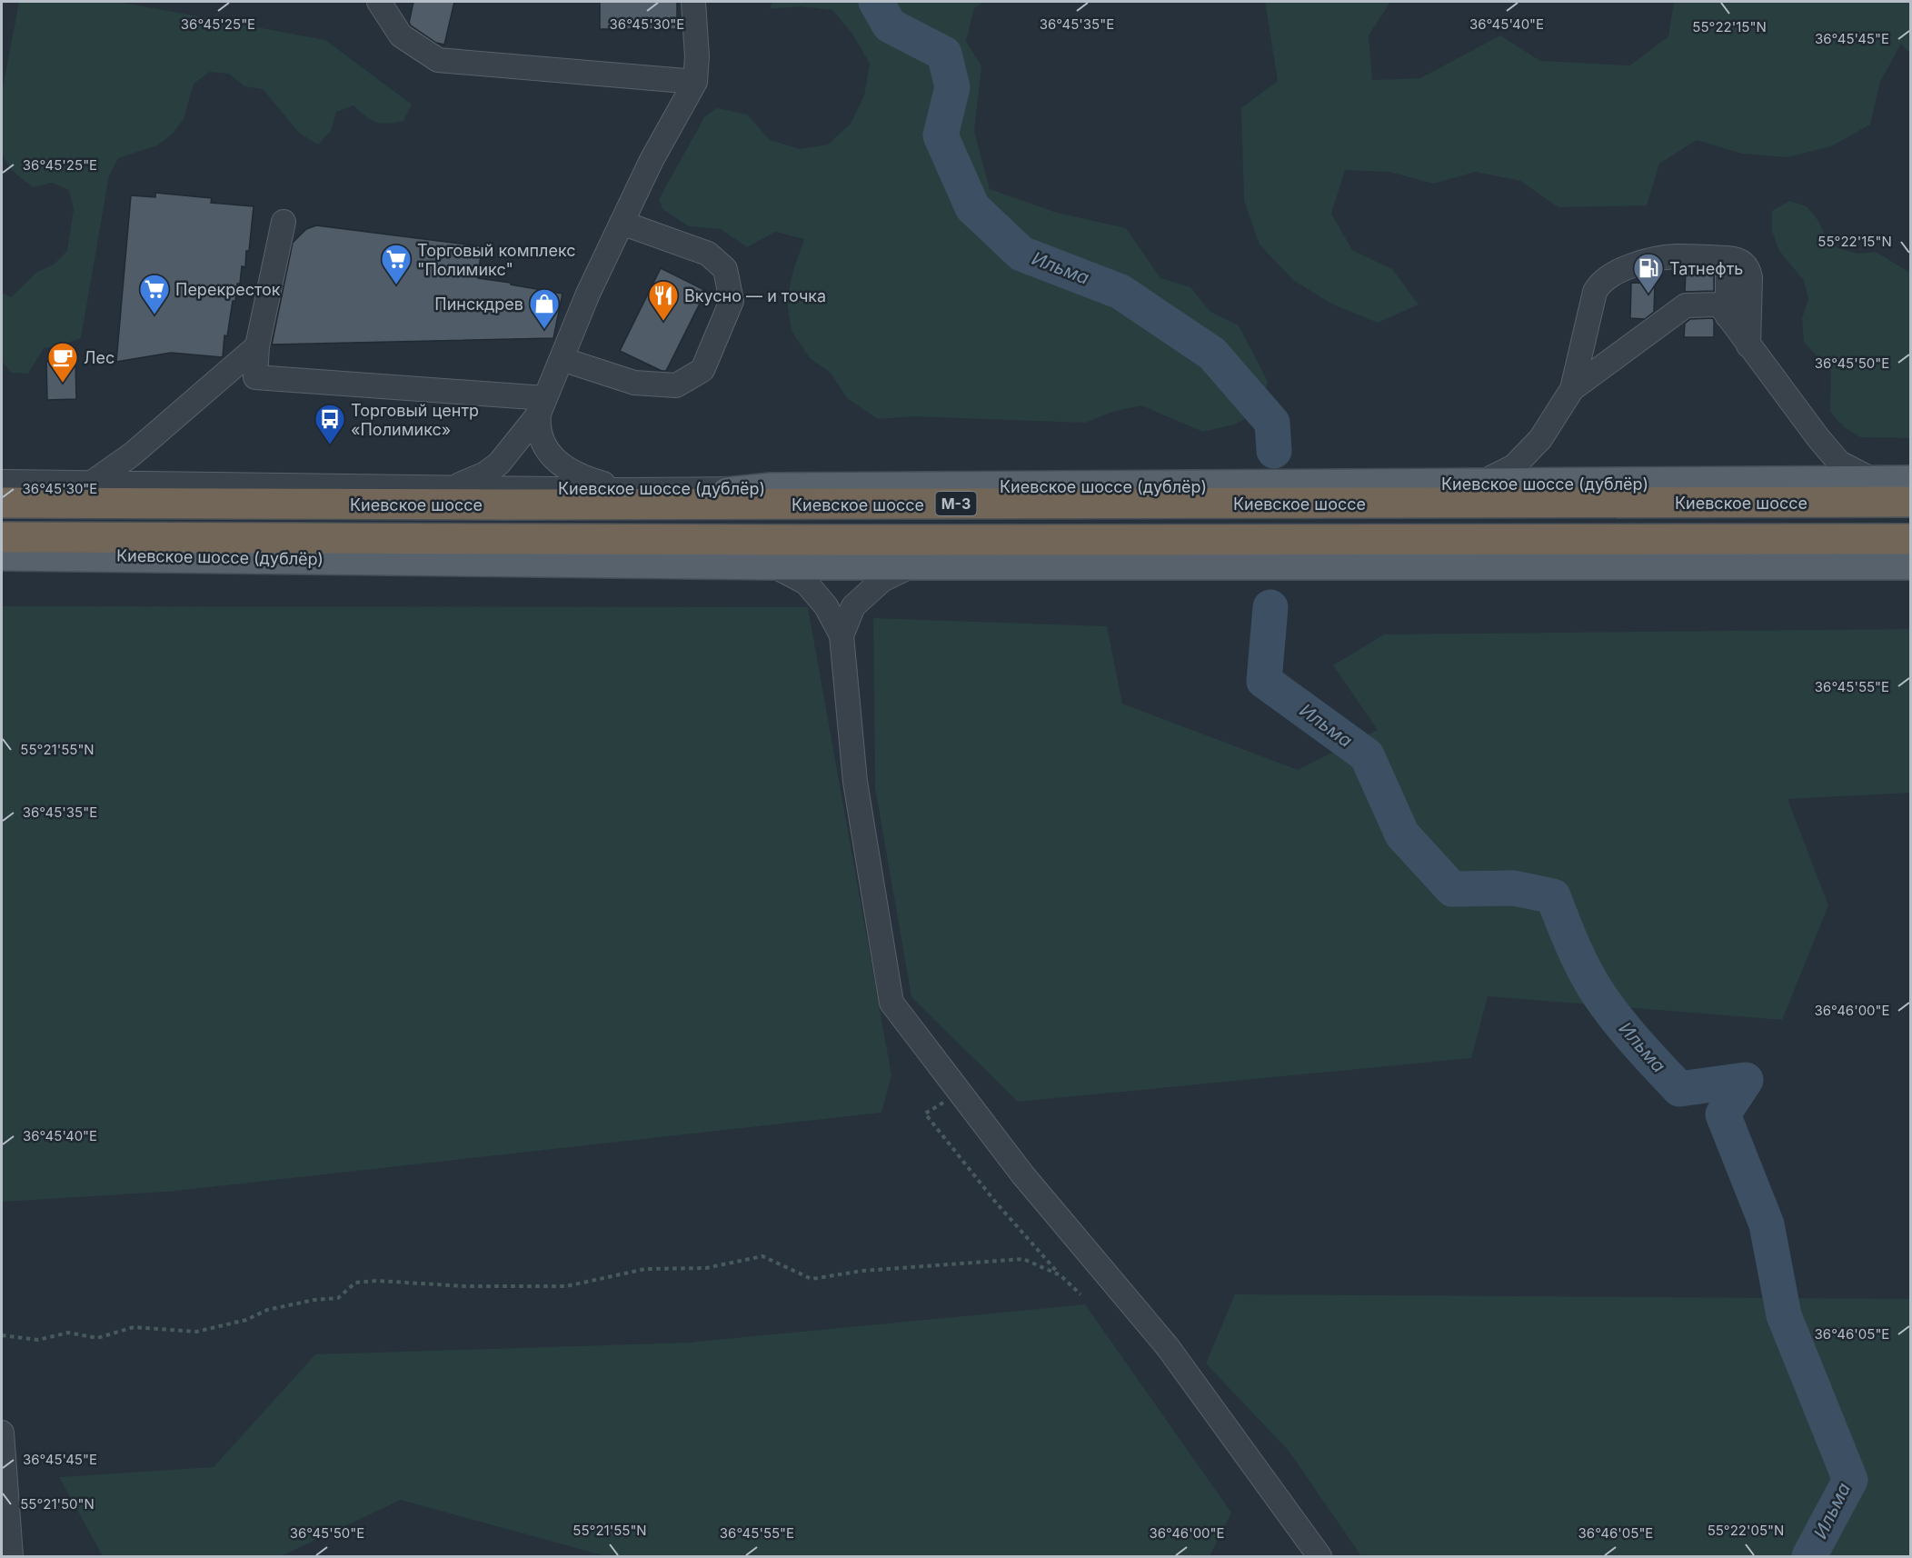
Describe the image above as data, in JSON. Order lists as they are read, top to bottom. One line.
{"streets":{"highway":["Киевское шоссе","М-3"],"main road":["Киевское шоссе (дублёр)"]},"crossings":[["Киевское шоссе (дублёр)","Киевское шоссе"]],"water":["Ильма"],"places":{"supermarket":["Торговый комплекс \"Полимикс\"","Перекресток"],"fuel station":["Татнефть"],"restaurant":["Вкусно — и точка"],"shop":["Пинскдрев"],"cafe":["Лес"],"bus stop":["Торговый центр «Полимикс»"]},"coordinates":["36°45'25\"E","36°45'30\"E","36°45'40\"E","36°45'35\"E","55°22'15\"N","36°45'45\"E","36°45'50\"E","36°45'55\"E","55°21'55\"N","36°46'00\"E","36°46'05\"E","55°21'50\"N","55°22'05\"N"]}
